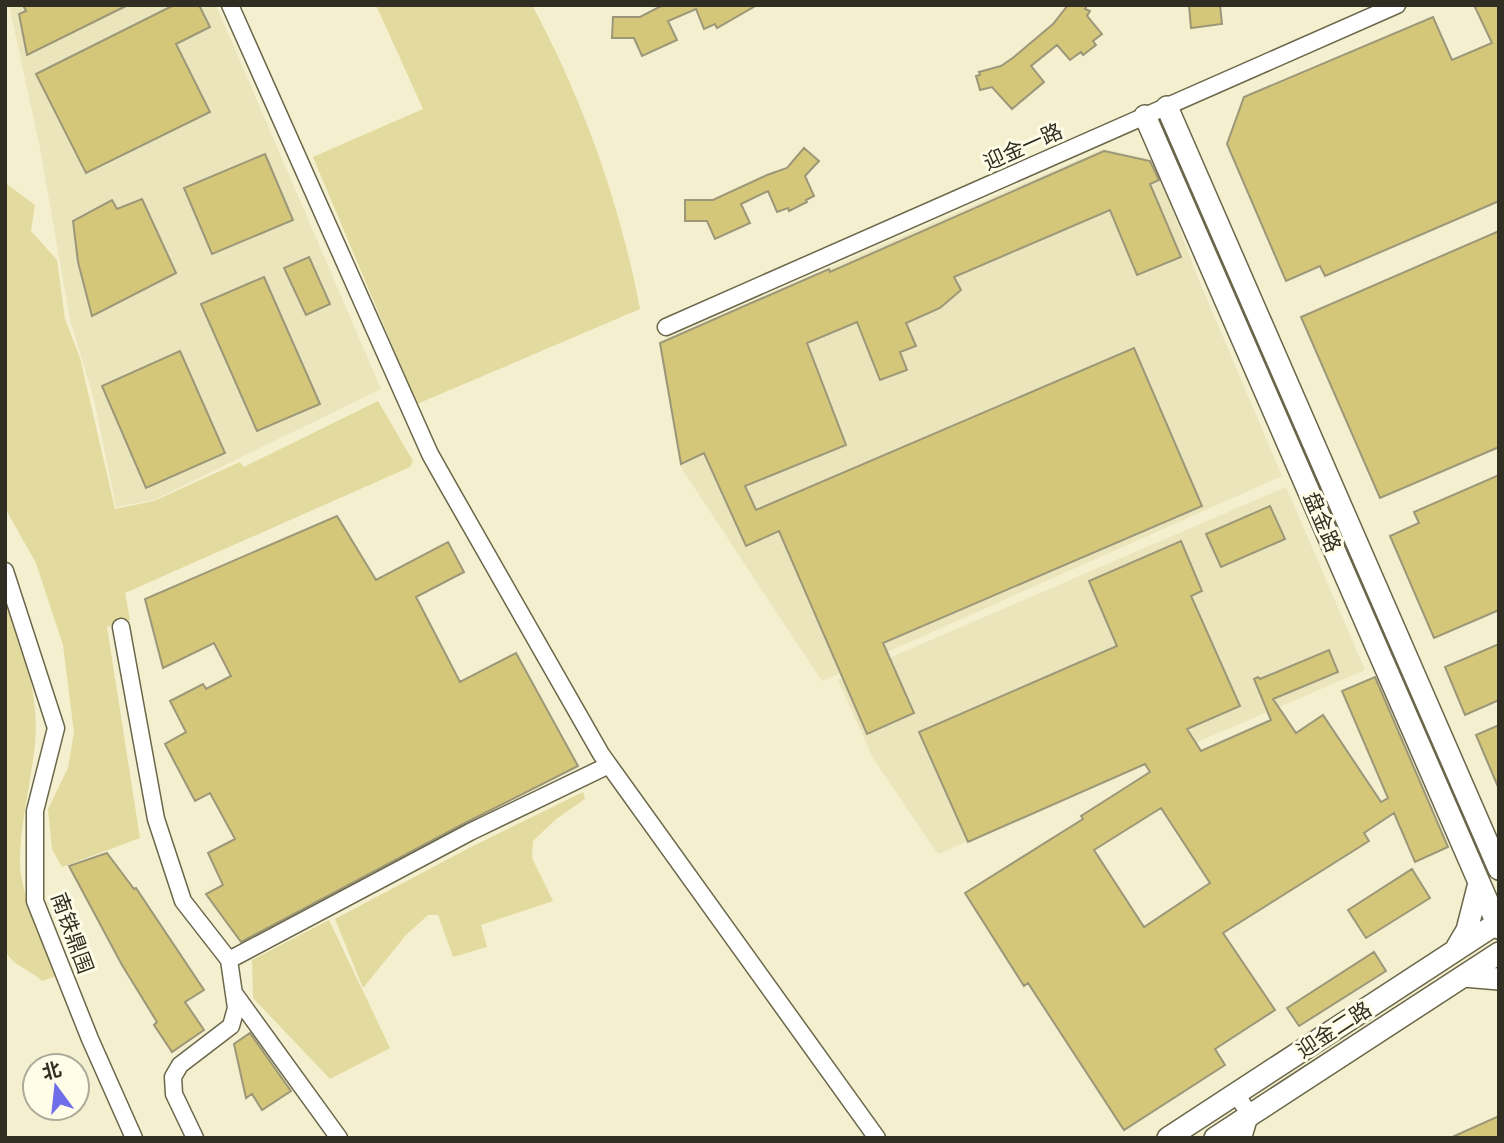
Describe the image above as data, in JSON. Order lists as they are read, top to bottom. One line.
{"streets":{"street":["迎金一路","盘金路","南铁鼎围","迎金二路"]},"crossings":[["迎金一路","盘金路"],["盘金路","迎金二路"]],"north":"top"}
